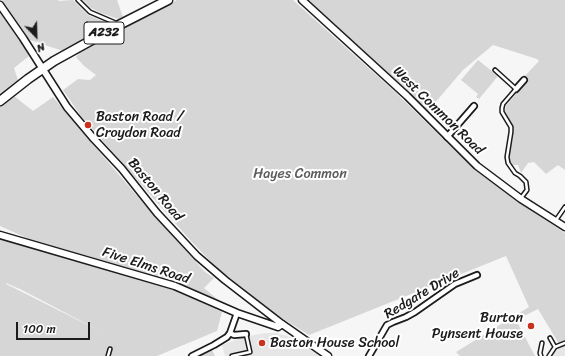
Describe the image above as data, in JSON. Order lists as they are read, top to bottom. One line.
{"streets":{"highway":["A232"],"street":["West Common Road","Baston Road","Five Elms Road","Redgate Drive"]},"crossings":[["A232","Baston Road"],["Baston Road","Five Elms Road"]],"parks":["Hayes Common"],"places":["Baston Road / Croydon Road","Burton Pynsent House","Baston House School"],"scale_bar":"100 m","north":"bottom right"}
